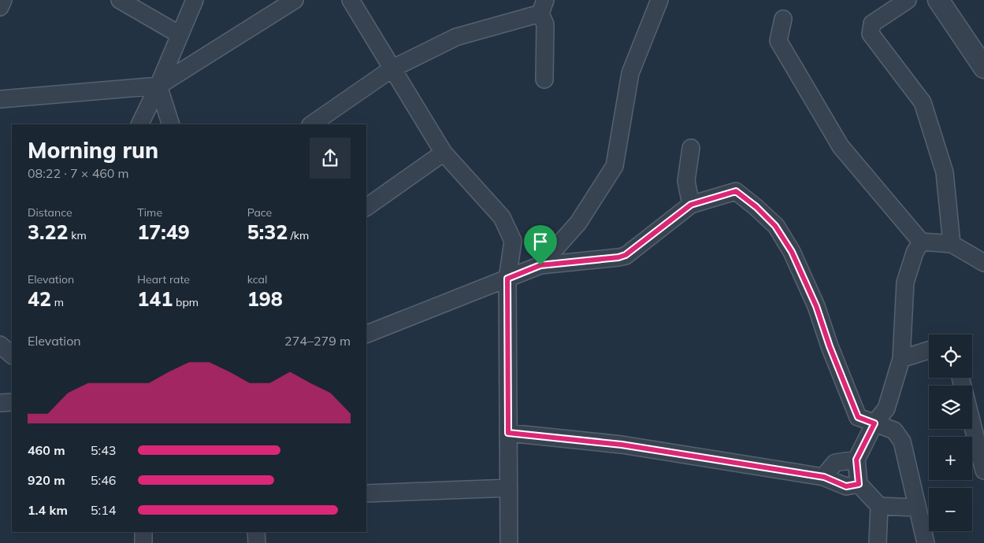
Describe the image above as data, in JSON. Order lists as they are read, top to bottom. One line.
{"page":{"heading":["Morning run","08:22 · 7 × 460 m"],"stats":[["Distance","3.22 km"],["Time","17:49"],["Pace","5:32 /km"],["Elevation","42 m"],["Heart rate","141 bpm"],["kcal","198"]],"chart":["Elevation","274–279 m"],"map_buttons":["+","−"],"list":[{"name":"460 m","note":"5:43"},{"name":"920 m","note":"5:46"},{"name":"1.4 km","note":"5:14"}]}}
